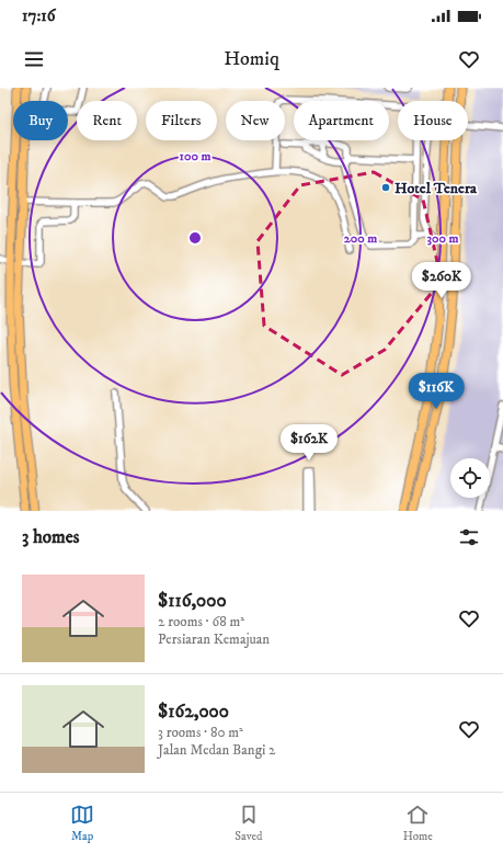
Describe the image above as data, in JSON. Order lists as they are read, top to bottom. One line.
{"places":["Hotel Tenera"],"page":{"status":"17:16","header":"Homiq","chip":["Buy","Rent","Filters","New","Apartment","House"],"price":["$260K","$116K","$162K"],"heading":"3 homes","list":[{"name":"$116,000","note":"2 rooms · 68 m² · Persiaran Kemajuan"},{"name":"$162,000","note":"3 rooms · 80 m² · Jalan Medan Bangi 2"}],"tabs":["Map","Saved","Home"]},"rings":["100 m","200 m","300 m"]}
